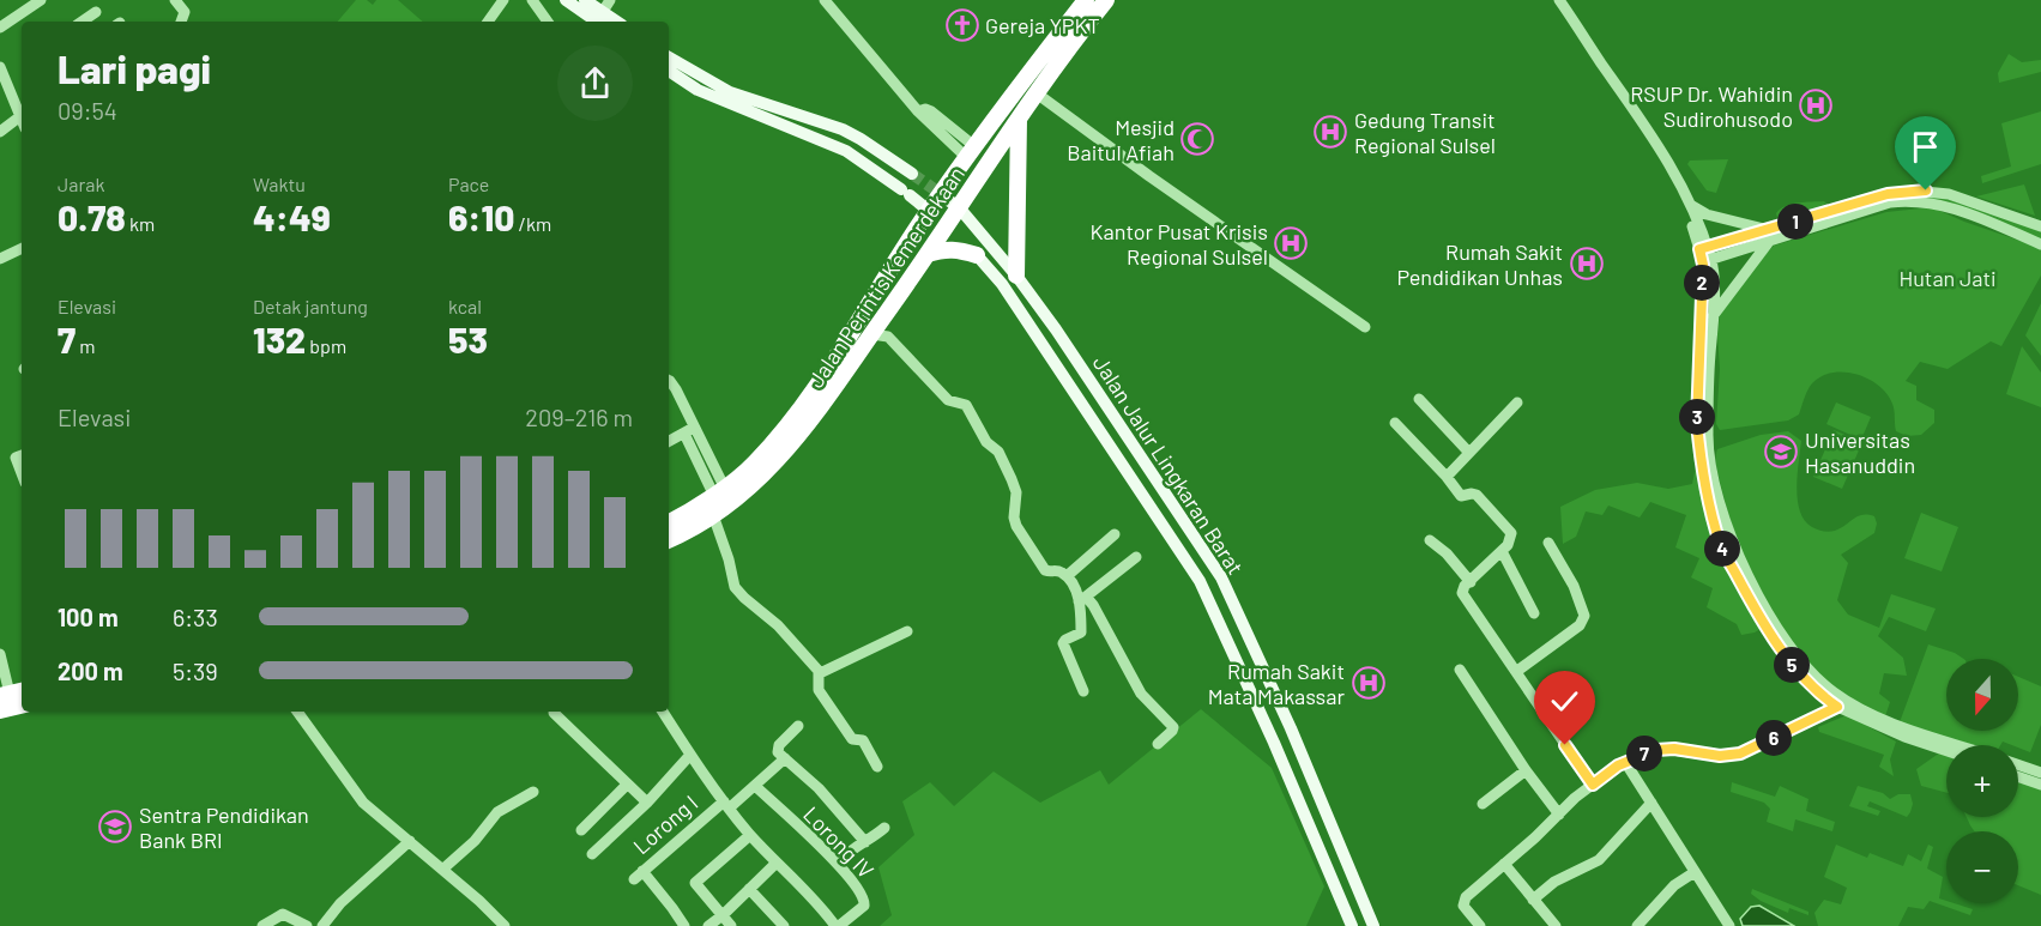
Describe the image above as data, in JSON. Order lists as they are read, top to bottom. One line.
{"streets":{"highway":["Jalan Perintis Kemerdekaan"],"main road":["Jalan Jalur Lingkaran Barat"],"street":["Lorong I","Lorong IV"]},"crossings":[["Jalan Perintis Kemerdekaan","Jalan Jalur Lingkaran Barat"],["Lorong I","Lorong IV"]],"parks":["Hutan Jati"],"places":{"church":["Gereja YPKT"],"hospital":["RSUP Dr. Wahidin Sudirohusodo","Gedung Transit Regional Sulsel","Kantor Pusat Krisis Regional Sulsel","Rumah Sakit Pendidikan Unhas","Rumah Sakit Mata Makassar"],"mosque":["Mesjid Baitul Afiah"],"school or university":["Universitas Hasanuddin","Sentra Pendidikan Bank BRI"]},"north":"bottom","page":{"heading":["Lari pagi","09:54"],"stats":[["Jarak","0.78 km"],["Waktu","4:49"],["Pace","6:10 /km"],["Elevasi","7 m"],["Detak jantung","132 bpm"],["kcal","53"]],"pins":["1","2","3","4","5","6","7"],"chart":["Elevasi","209–216 m"],"list":[{"name":"100 m","note":"6:33"},{"name":"200 m","note":"5:39"}],"map_buttons":["+","−"]}}
